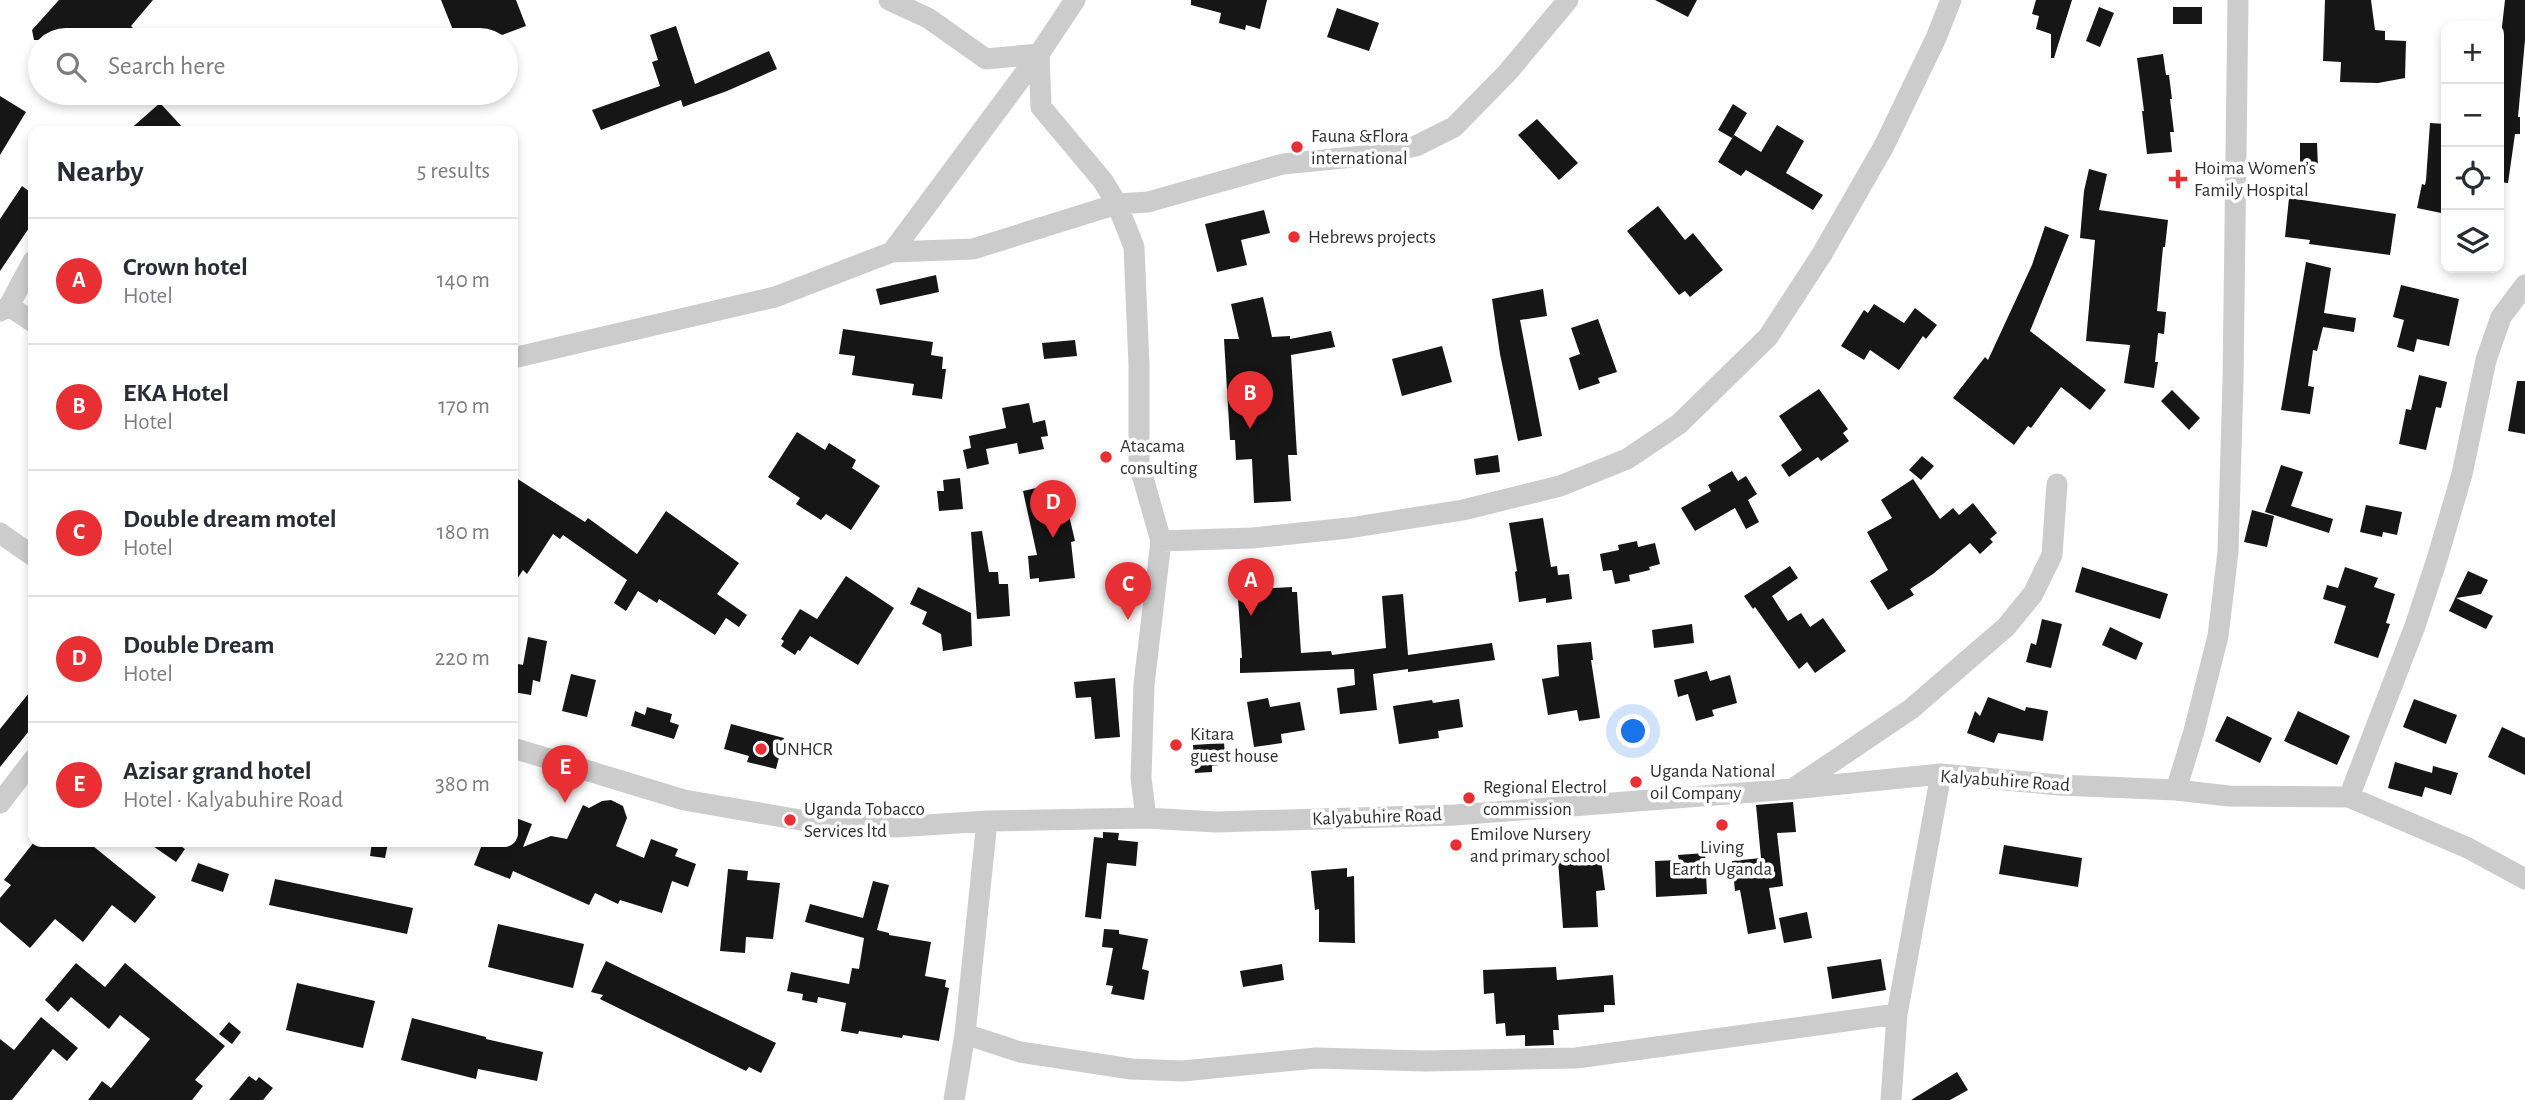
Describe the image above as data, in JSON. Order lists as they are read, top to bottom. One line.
{"streets":{"street":["Kalyabuhire Road"]},"places":{"other":["Fauna &Flora international","Hebrews projects","Atacama consulting","Kitara guest house","UNHCR","Uganda National oil Company","Regional Electrol commission","Uganda Tobacco Services ltd","Living Earth Uganda","Emilove Nursery and primary school"],"health":["Hoima Women’s Family Hospital"]},"page":{"map_buttons":["+","−"],"search":"Search here","heading":["Nearby","5 results"],"list":[{"mark":"A","name":"Crown hotel","note":"Hotel","value":"140 m"},{"mark":"B","name":"EKA Hotel","note":"Hotel","value":"170 m"},{"mark":"C","name":"Double dream motel","note":"Hotel","value":"180 m"},{"mark":"D","name":"Double Dream","note":"Hotel","value":"220 m"},{"mark":"E","name":"Azisar grand hotel","note":"Hotel · Kalyabuhire Road","value":"380 m"}],"pins":["B","D","A","C","E"]}}
